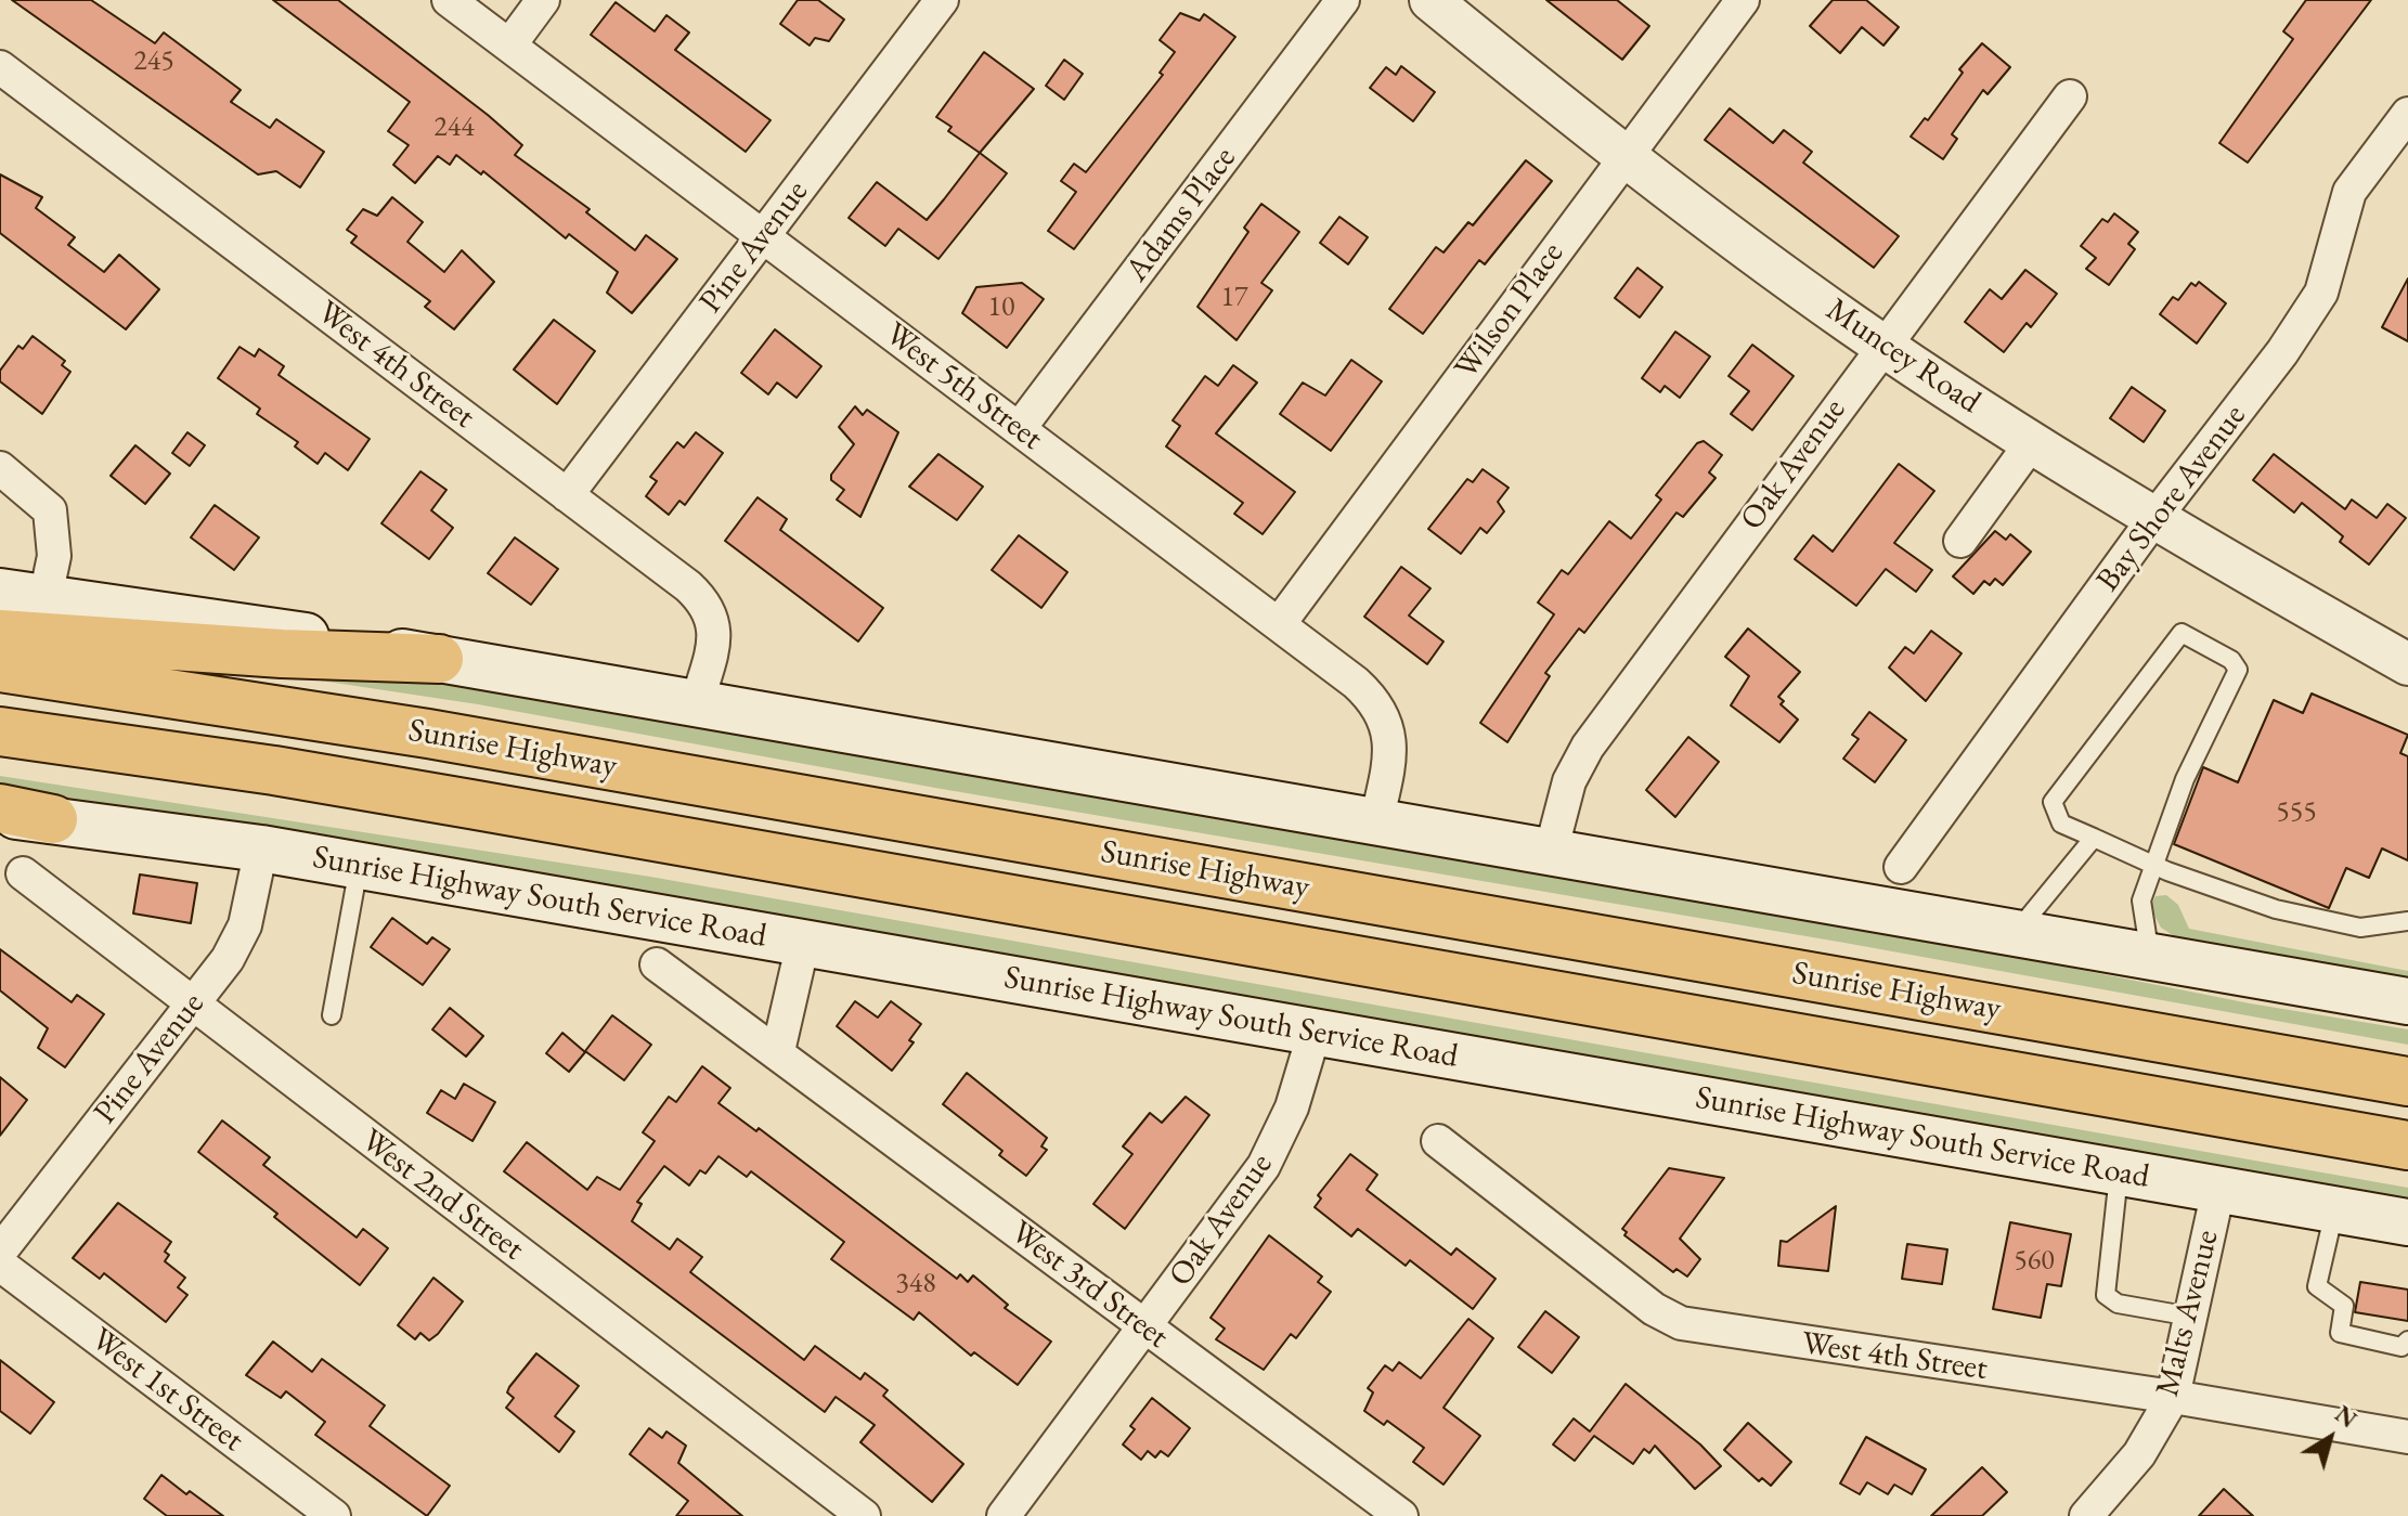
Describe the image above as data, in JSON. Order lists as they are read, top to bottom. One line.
{"streets":{"highway":["Sunrise Highway"],"main road":["Sunrise Highway South Service Road"],"street":["Adams Place","Pine Avenue","Wilson Place","Muncey Road","West 4th Street","West 5th Street","Oak Avenue","Bay Shore Avenue","West 2nd Street","West 3rd Street","Malts Avenue","West 1st Street"]},"crossings":[["Adams Place","West 5th Street"],["Pine Avenue","West 4th Street"],["Pine Avenue","West 5th Street"],["Pine Avenue","Sunrise Highway South Service Road"],["Pine Avenue","West 2nd Street"],["Wilson Place","Muncey Road"],["Wilson Place","West 5th Street"],["Muncey Road","Oak Avenue"],["Muncey Road","Bay Shore Avenue"],["West 4th Street","Malts Avenue"],["Oak Avenue","Sunrise Highway South Service Road"],["Oak Avenue","West 3rd Street"],["Sunrise Highway South Service Road","Malts Avenue"]],"house_numbers":["245","244","17","10","555","560","348"],"north":"top right"}
